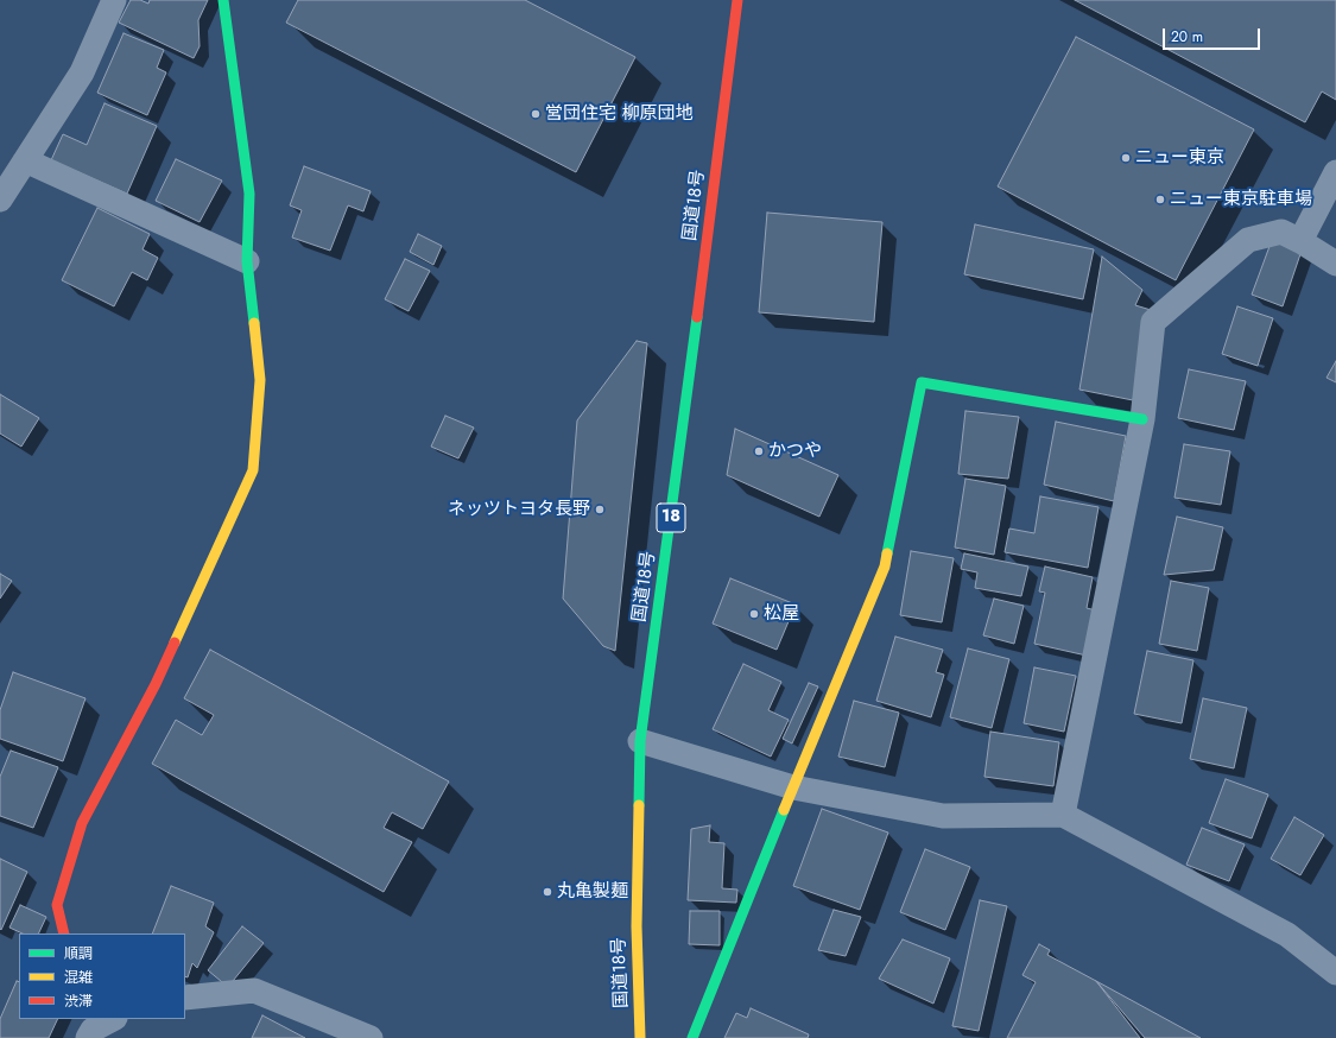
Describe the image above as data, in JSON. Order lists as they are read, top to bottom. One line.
{"streets":{"main road":["国道18号","18"]},"places":["営団住宅 柳原団地","ニュー東京","ニュー東京駐車場","かつや","ネッツトヨタ長野","松屋","丸亀製麺"],"legend":["順調","混雑","渋滞"],"scale_bar":"20 m"}
